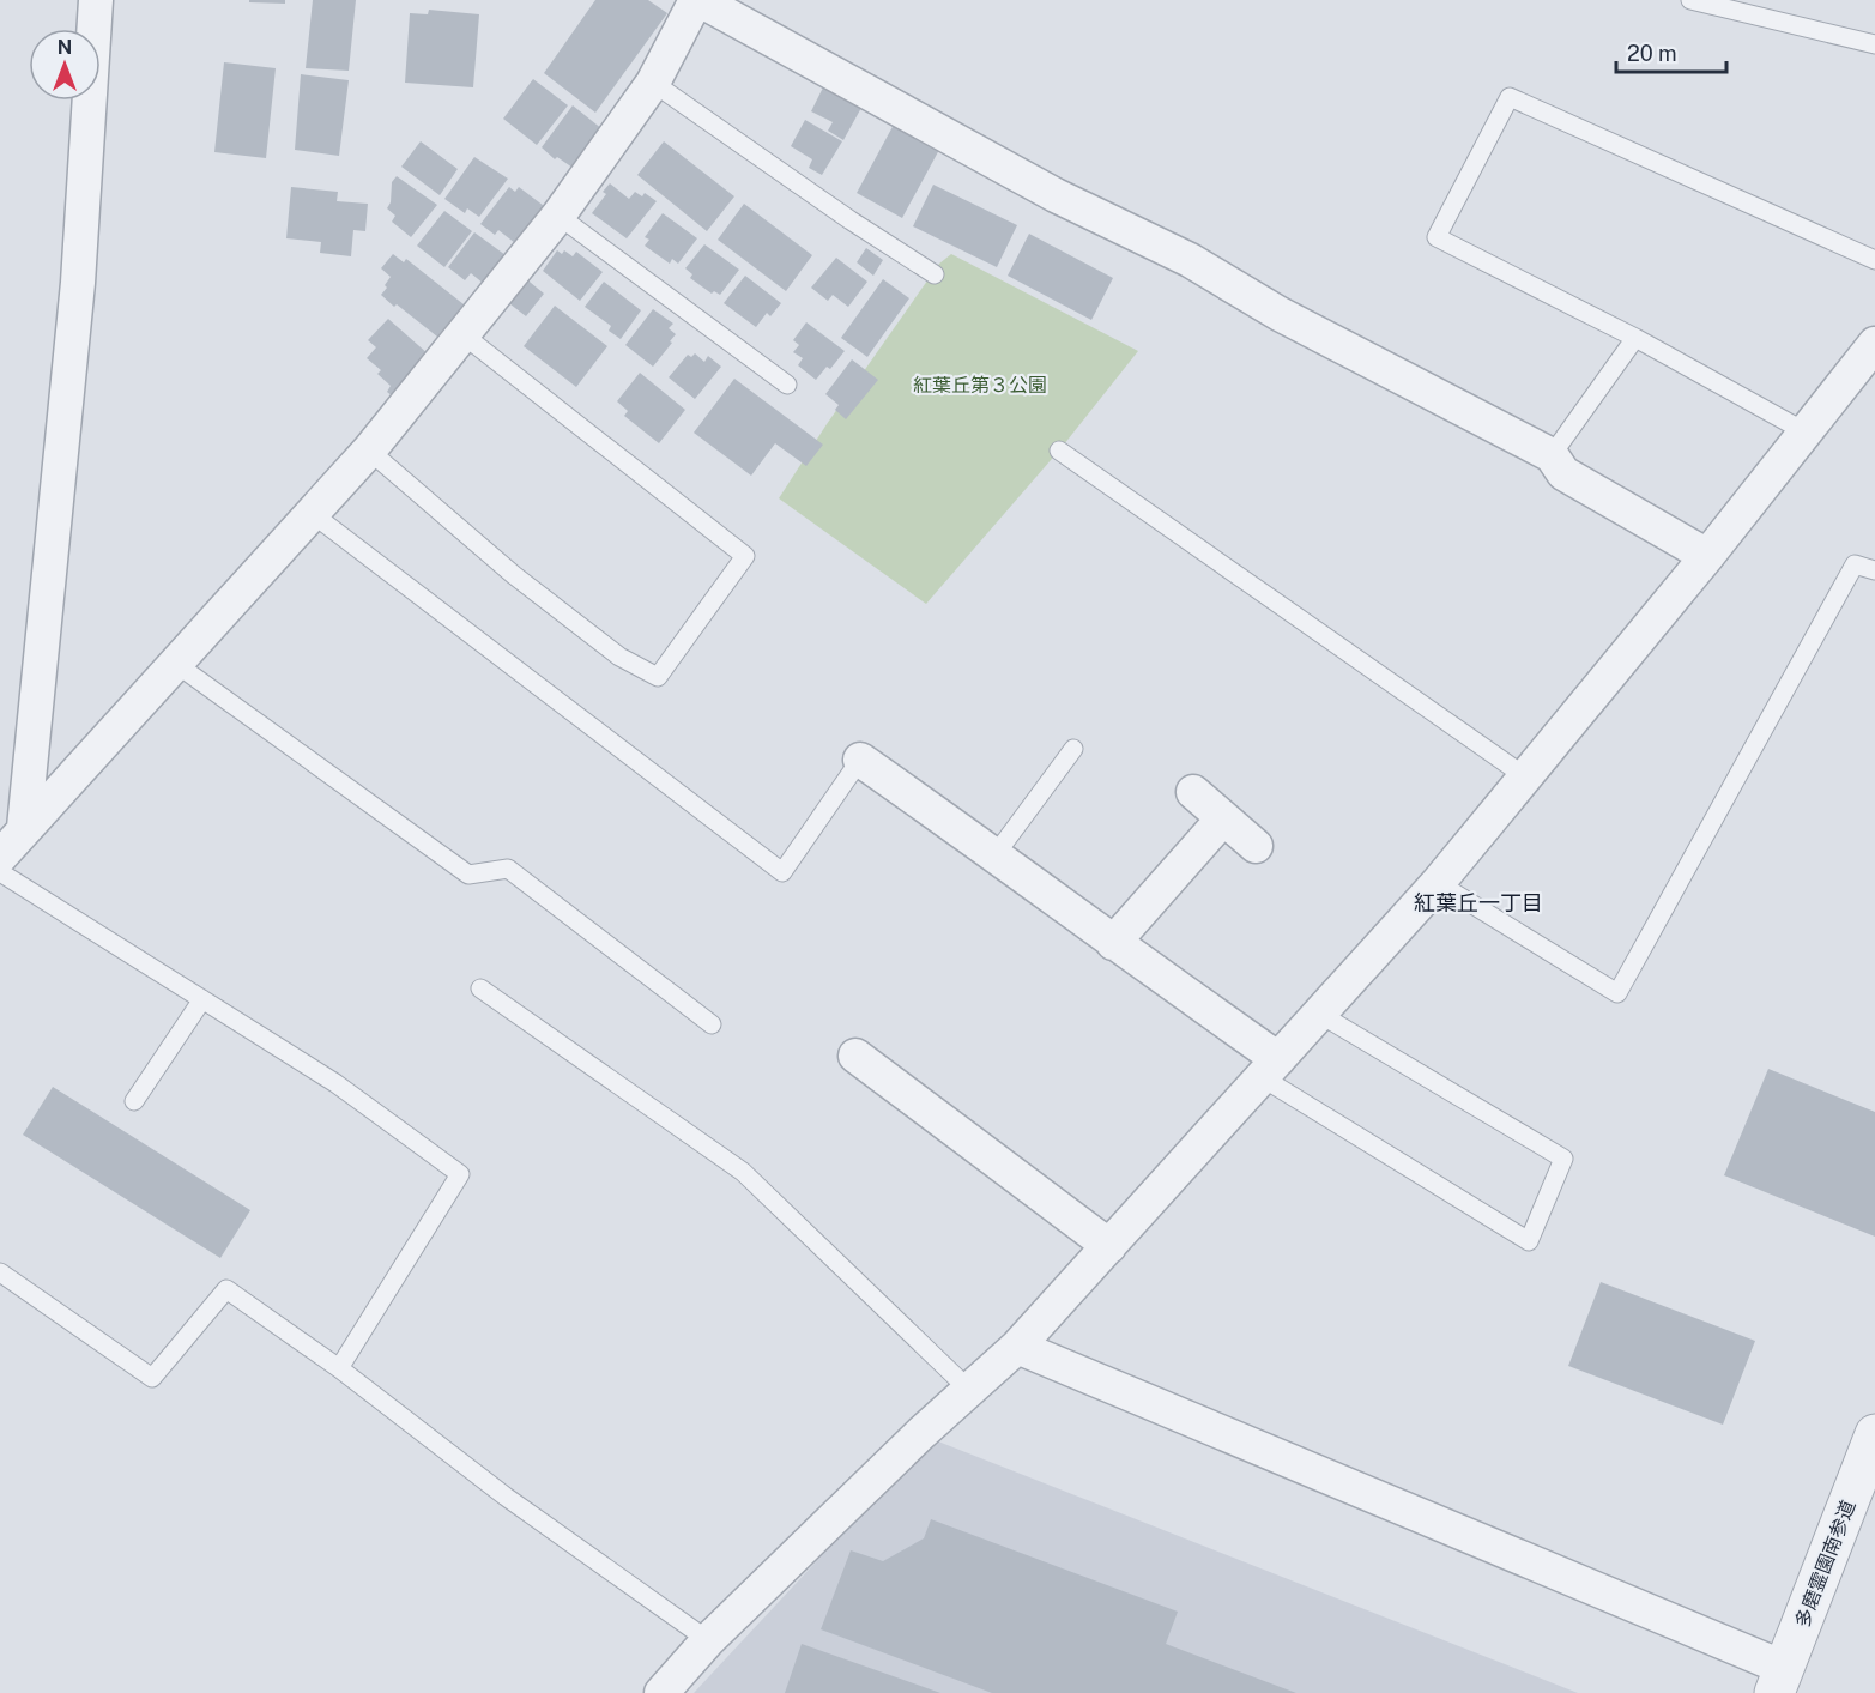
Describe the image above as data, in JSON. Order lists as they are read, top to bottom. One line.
{"streets":{"street":["多磨霊園南参道"]},"districts":["紅葉丘一丁目"],"parks":["紅葉丘第３公園"],"scale_bar":"20 m","north":"top"}
